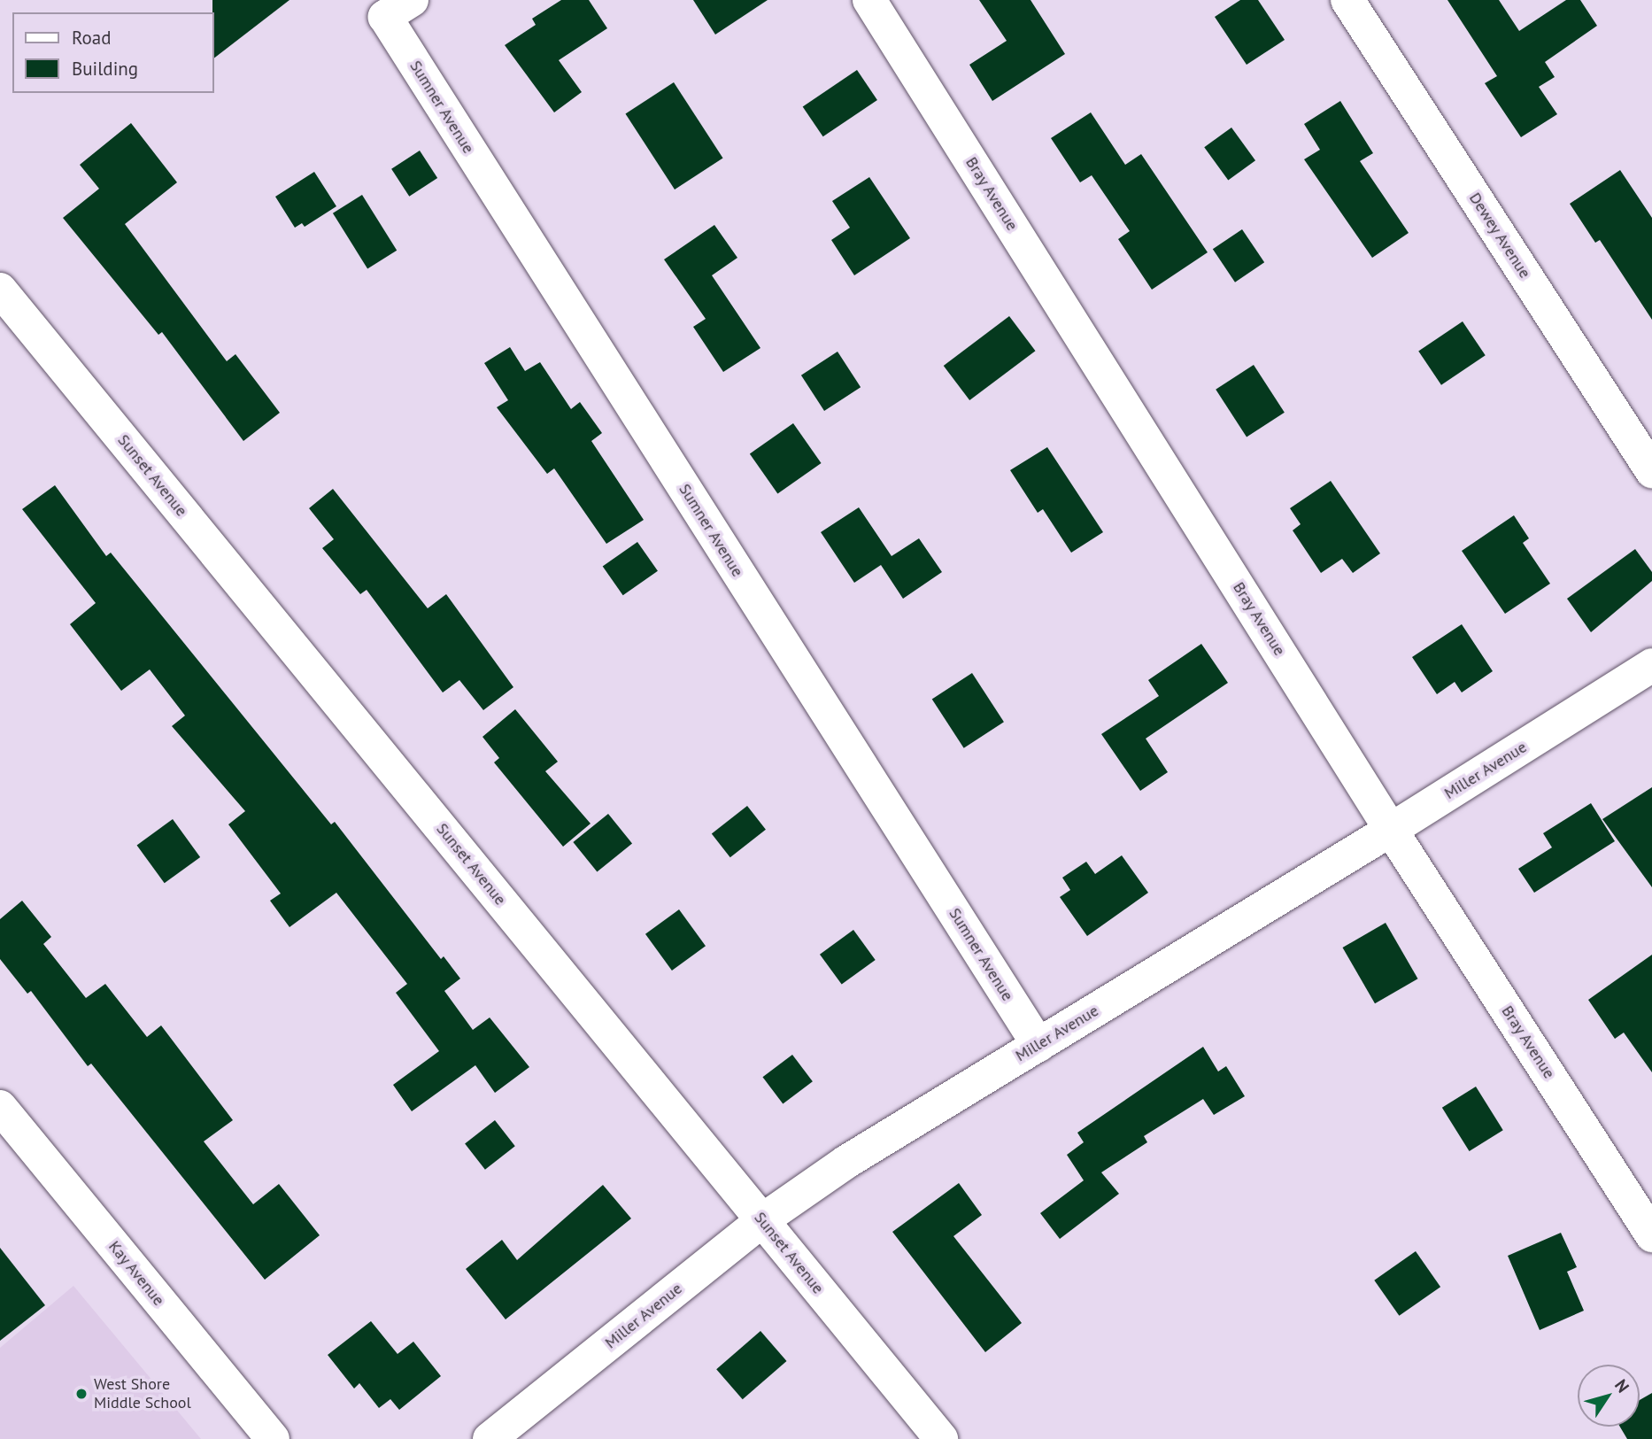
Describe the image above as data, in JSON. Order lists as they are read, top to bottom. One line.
{"streets":{"street":["Sumner Avenue","Bray Avenue","Dewey Avenue","Sunset Avenue","Miller Avenue","Kay Avenue"]},"crossings":[["Sumner Avenue","Miller Avenue"],["Bray Avenue","Miller Avenue"],["Sunset Avenue","Miller Avenue"]],"places":["West Shore Middle School"],"legend":["Road","Building"],"north":"top right"}
